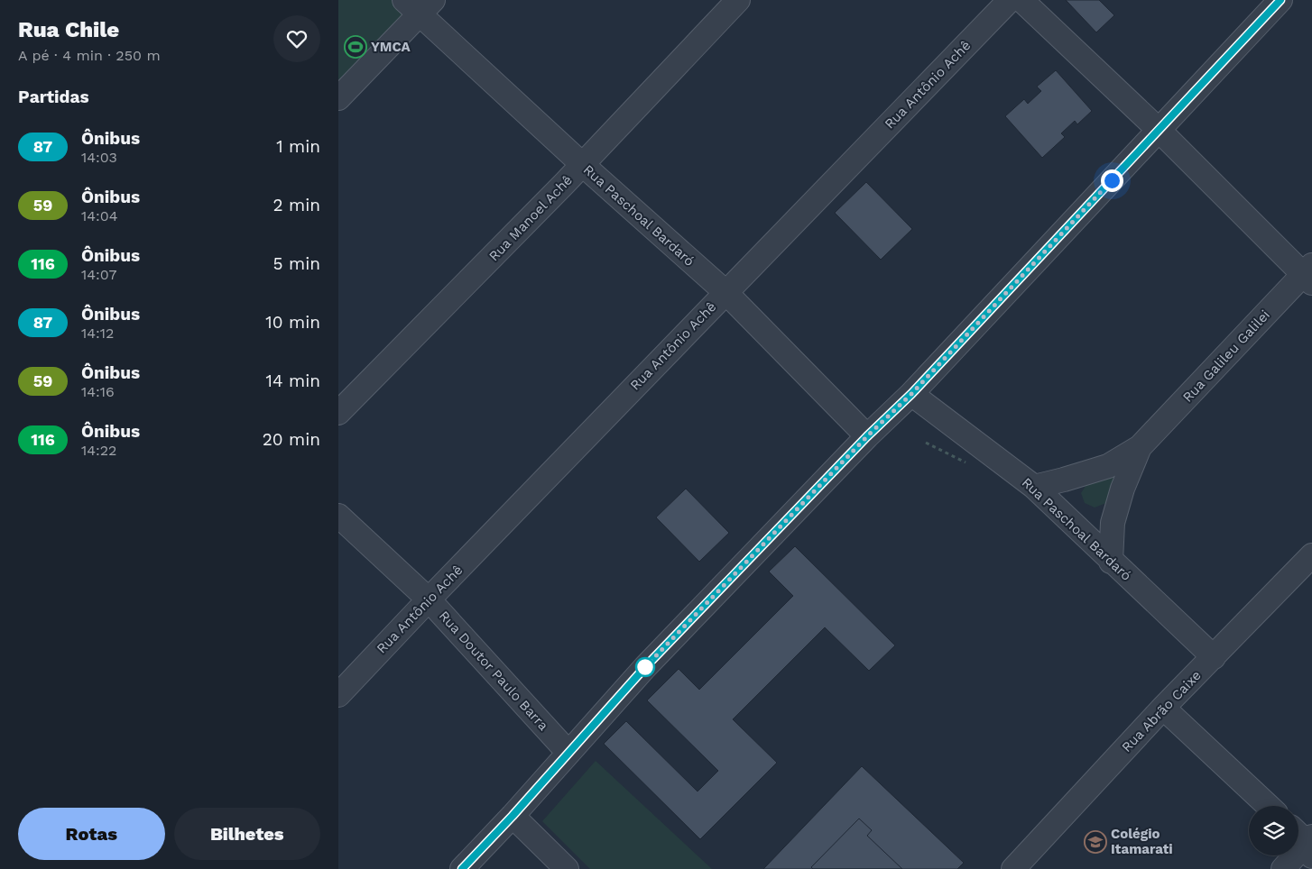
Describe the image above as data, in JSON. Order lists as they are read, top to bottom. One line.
{"streets":{"street":["Rua Antônio Achê","Rua Paschoal Bardaró","Rua Manoel Achê","Rua Galileu Galilei","Rua Doutor Paulo Barra","Rua Abrão Caixe"]},"crossings":[["Rua Antônio Achê","Rua Paschoal Bardaró"],["Rua Antônio Achê","Rua Doutor Paulo Barra"],["Rua Paschoal Bardaró","Rua Manoel Achê"],["Rua Paschoal Bardaró","Rua Galileu Galilei"],["Rua Paschoal Bardaró","Rua Abrão Caixe"]],"places":{"sports":["YMCA"],"school or university":["Colégio Itamarati"]},"lines":["bus line 87"],"page":{"heading":[["Rua Chile","A pé · 4 min · 250 m"],"Partidas"],"list":[{"mark":"87","name":"Ônibus","note":"14:03","value":"1 min"},{"mark":"59","name":"Ônibus","note":"14:04","value":"2 min"},{"mark":"116","name":"Ônibus","note":"14:07","value":"5 min"},{"mark":"87","name":"Ônibus","note":"14:12","value":"10 min"},{"mark":"59","name":"Ônibus","note":"14:16","value":"14 min"},{"mark":"116","name":"Ônibus","note":"14:22","value":"20 min"}],"buttons":["Rotas","Bilhetes"]}}
